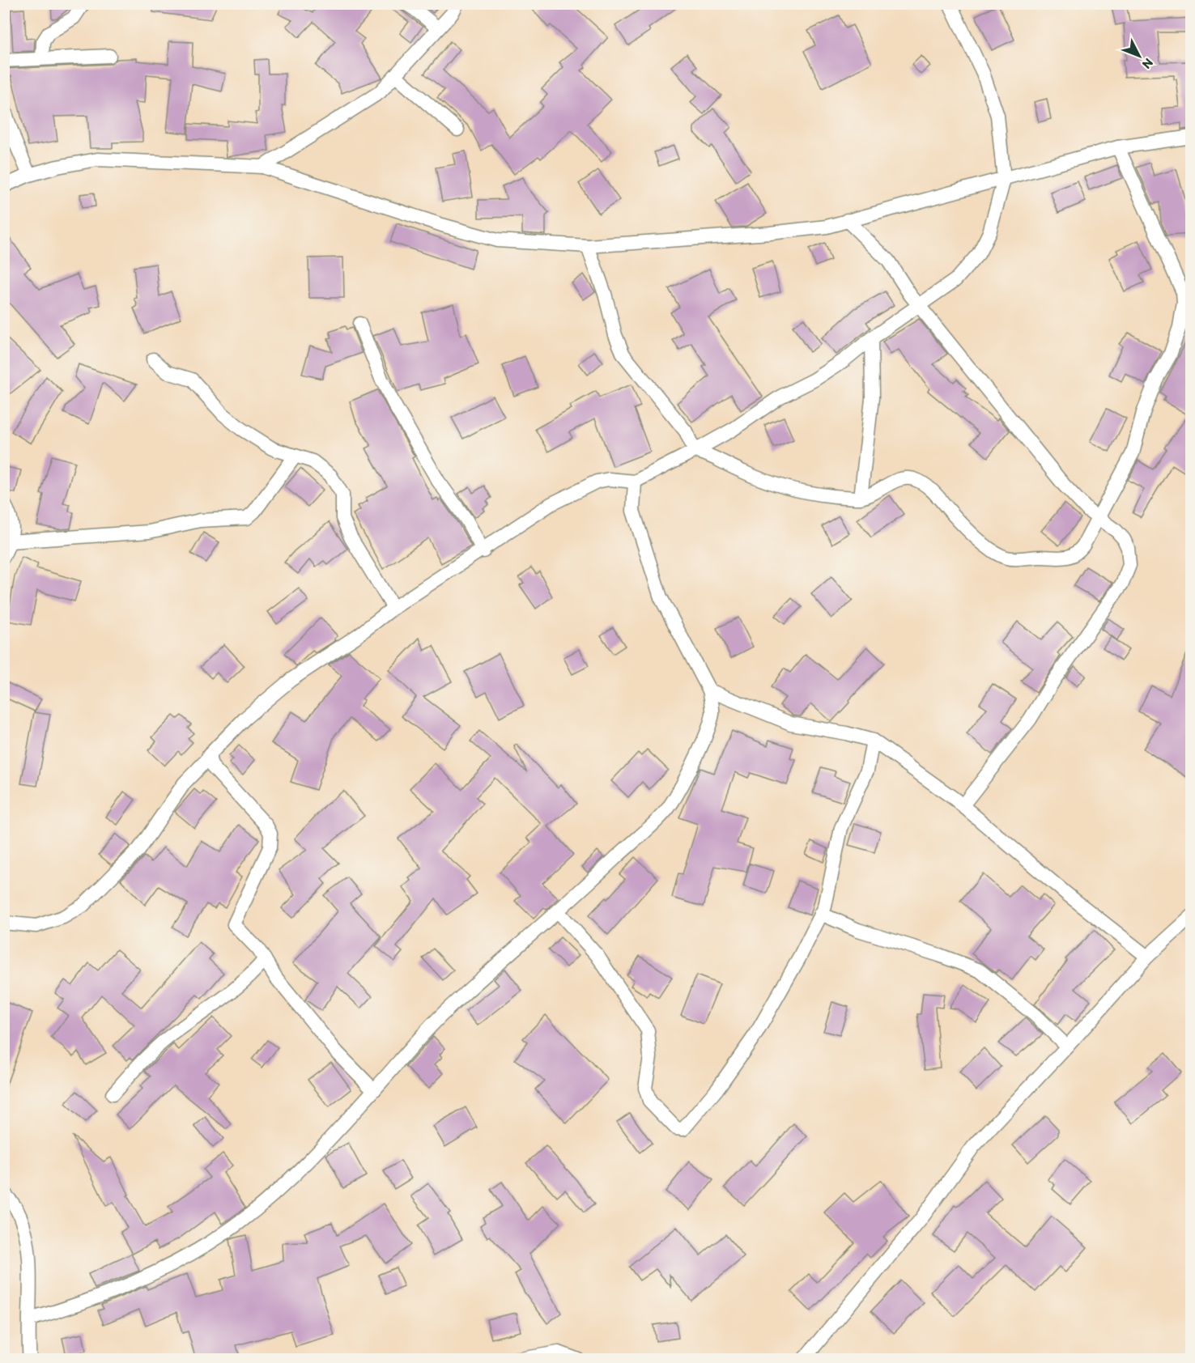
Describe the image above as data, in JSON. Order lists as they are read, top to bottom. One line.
{"north":"bottom right"}
